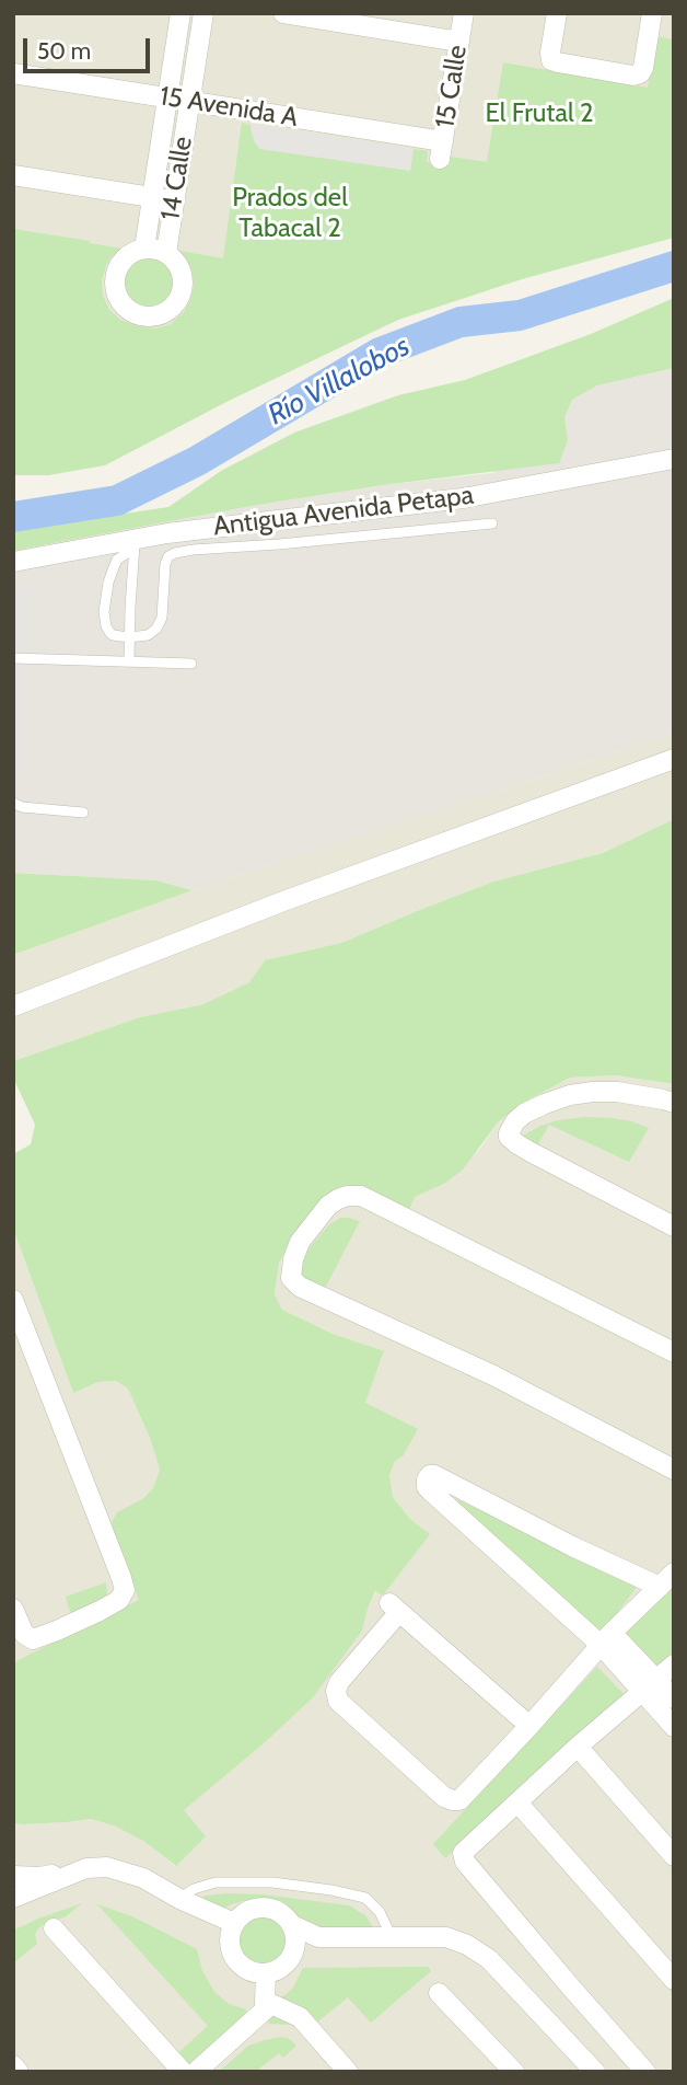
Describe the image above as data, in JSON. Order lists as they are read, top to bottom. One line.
{"streets":{"street":["15 Calle","15 Avenida A","14 Calle","Antigua Avenida Petapa"]},"crossings":[["15 Calle","15 Avenida A"],["15 Avenida A","14 Calle"]],"water":["Río Villalobos"],"parks":["El Frutal 2","Prados del Tabacal 2"],"scale_bar":"50 m"}
